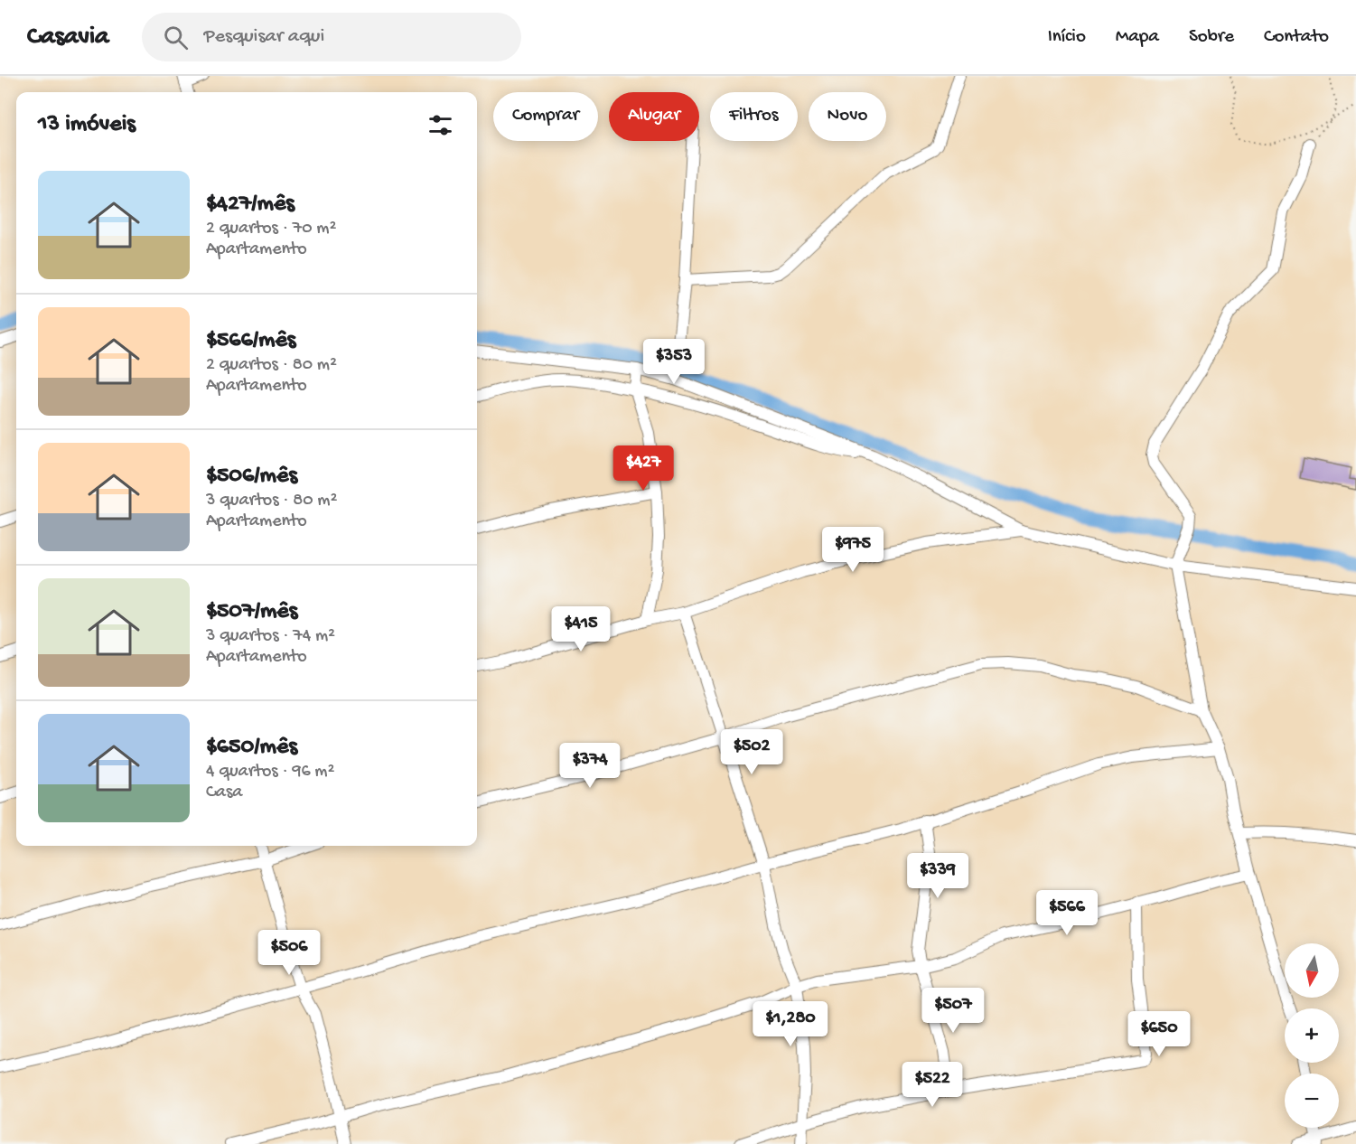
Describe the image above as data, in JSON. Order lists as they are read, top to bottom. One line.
{"north":"bottom","page":{"header":"Casavia","search":"Pesquisar aqui","nav":["Início","Mapa","Sobre","Contato"],"chip":["Comprar","Alugar","Filtros","Novo"],"heading":"13 imóveis","list":[{"name":"$427/mês","note":"2 quartos · 70 m² · Apartamento"},{"name":"$566/mês","note":"2 quartos · 80 m² · Apartamento"},{"name":"$506/mês","note":"3 quartos · 80 m² · Apartamento"},{"name":"$507/mês","note":"3 quartos · 74 m² · Apartamento"},{"name":"$650/mês","note":"4 quartos · 96 m² · Casa"}],"price":["$353","$427","$975","$415","$502","$374","$339","$566","$506","$507","$1,280","$650","$522"],"map_buttons":["+","−"]}}
